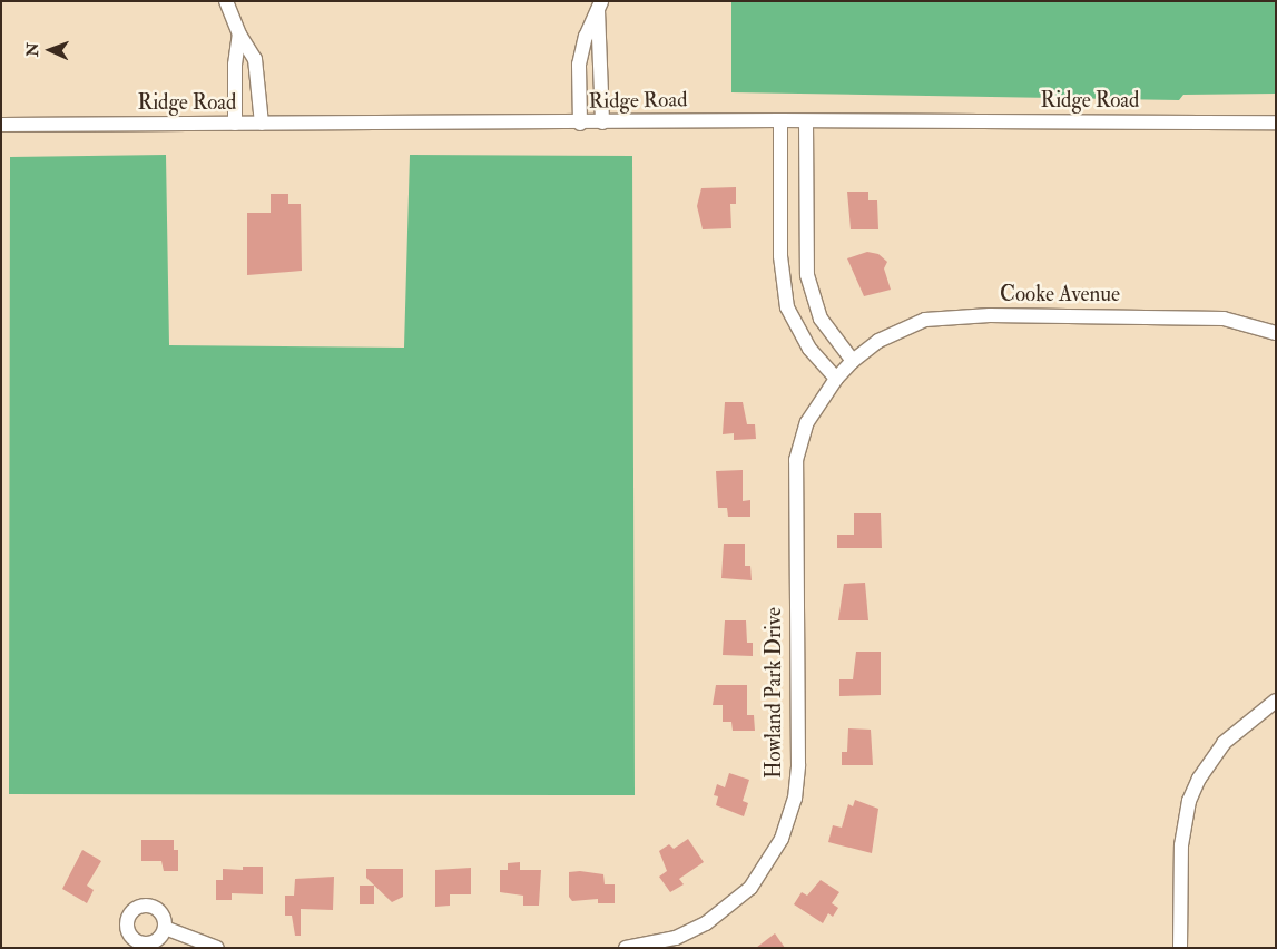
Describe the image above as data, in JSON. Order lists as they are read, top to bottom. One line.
{"streets":{"street":["Ridge Road","Cooke Avenue","Howland Park Drive"]},"crossings":[["Cooke Avenue","Howland Park Drive"]],"north":"left"}
